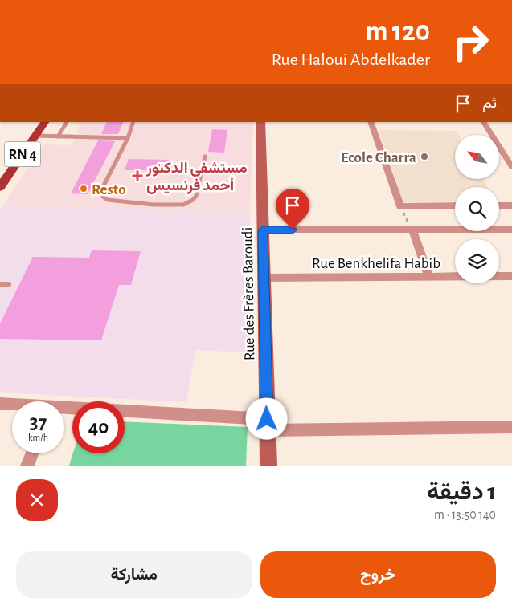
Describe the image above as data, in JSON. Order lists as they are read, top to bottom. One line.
{"streets":{"main road":["RN 4"],"street":["Rue Benkhelifa Habib","Rue des Frères Baroudi"]},"crossings":[["Rue Benkhelifa Habib","Rue des Frères Baroudi"]],"places":{"other":["Ecole Charra","Resto"],"health":["مستشفى الدكتور أحمد فرنسيس"]},"north":"top left","page":{"turn":["120 m","Rue Haloui Abdelkader"],"then":"ثم","speed":"37 km/h","limit":"40","heading":["1 دقيقة","140 m · 13:50"],"buttons":["خروج","مشاركة"]}}
